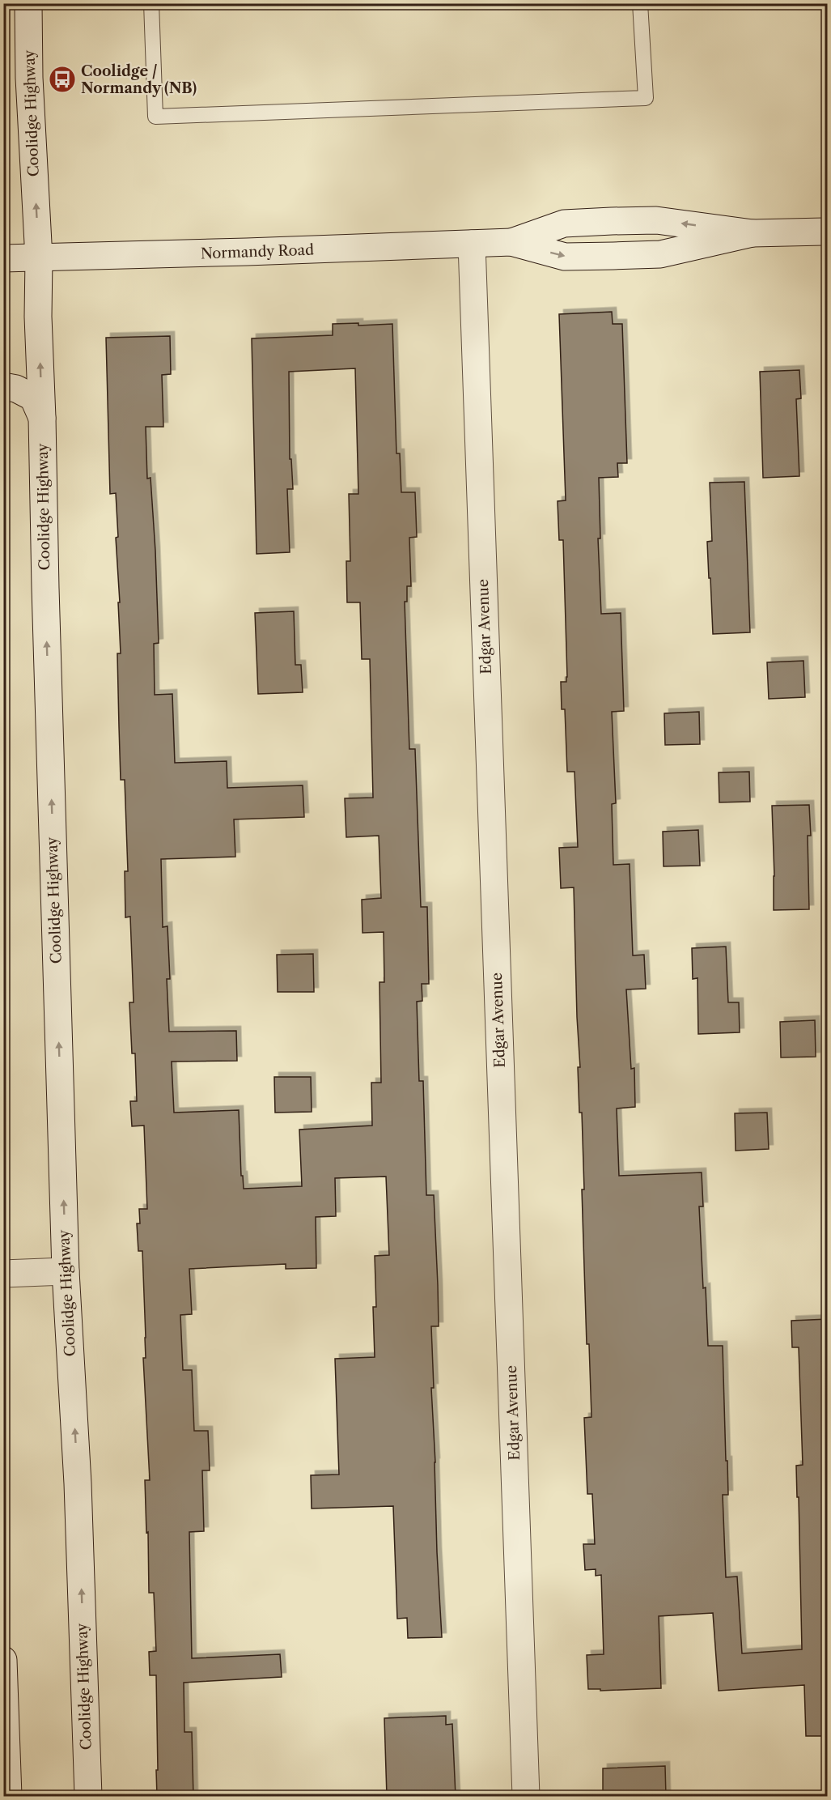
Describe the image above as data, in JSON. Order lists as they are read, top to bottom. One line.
{"streets":{"street":["Coolidge Highway","Normandy Road","Edgar Avenue"]},"crossings":[["Coolidge Highway","Normandy Road"],["Normandy Road","Edgar Avenue"]],"one_way":["Coolidge Highway"],"places":{"bus stop":["Coolidge / Normandy (NB)"]}}
